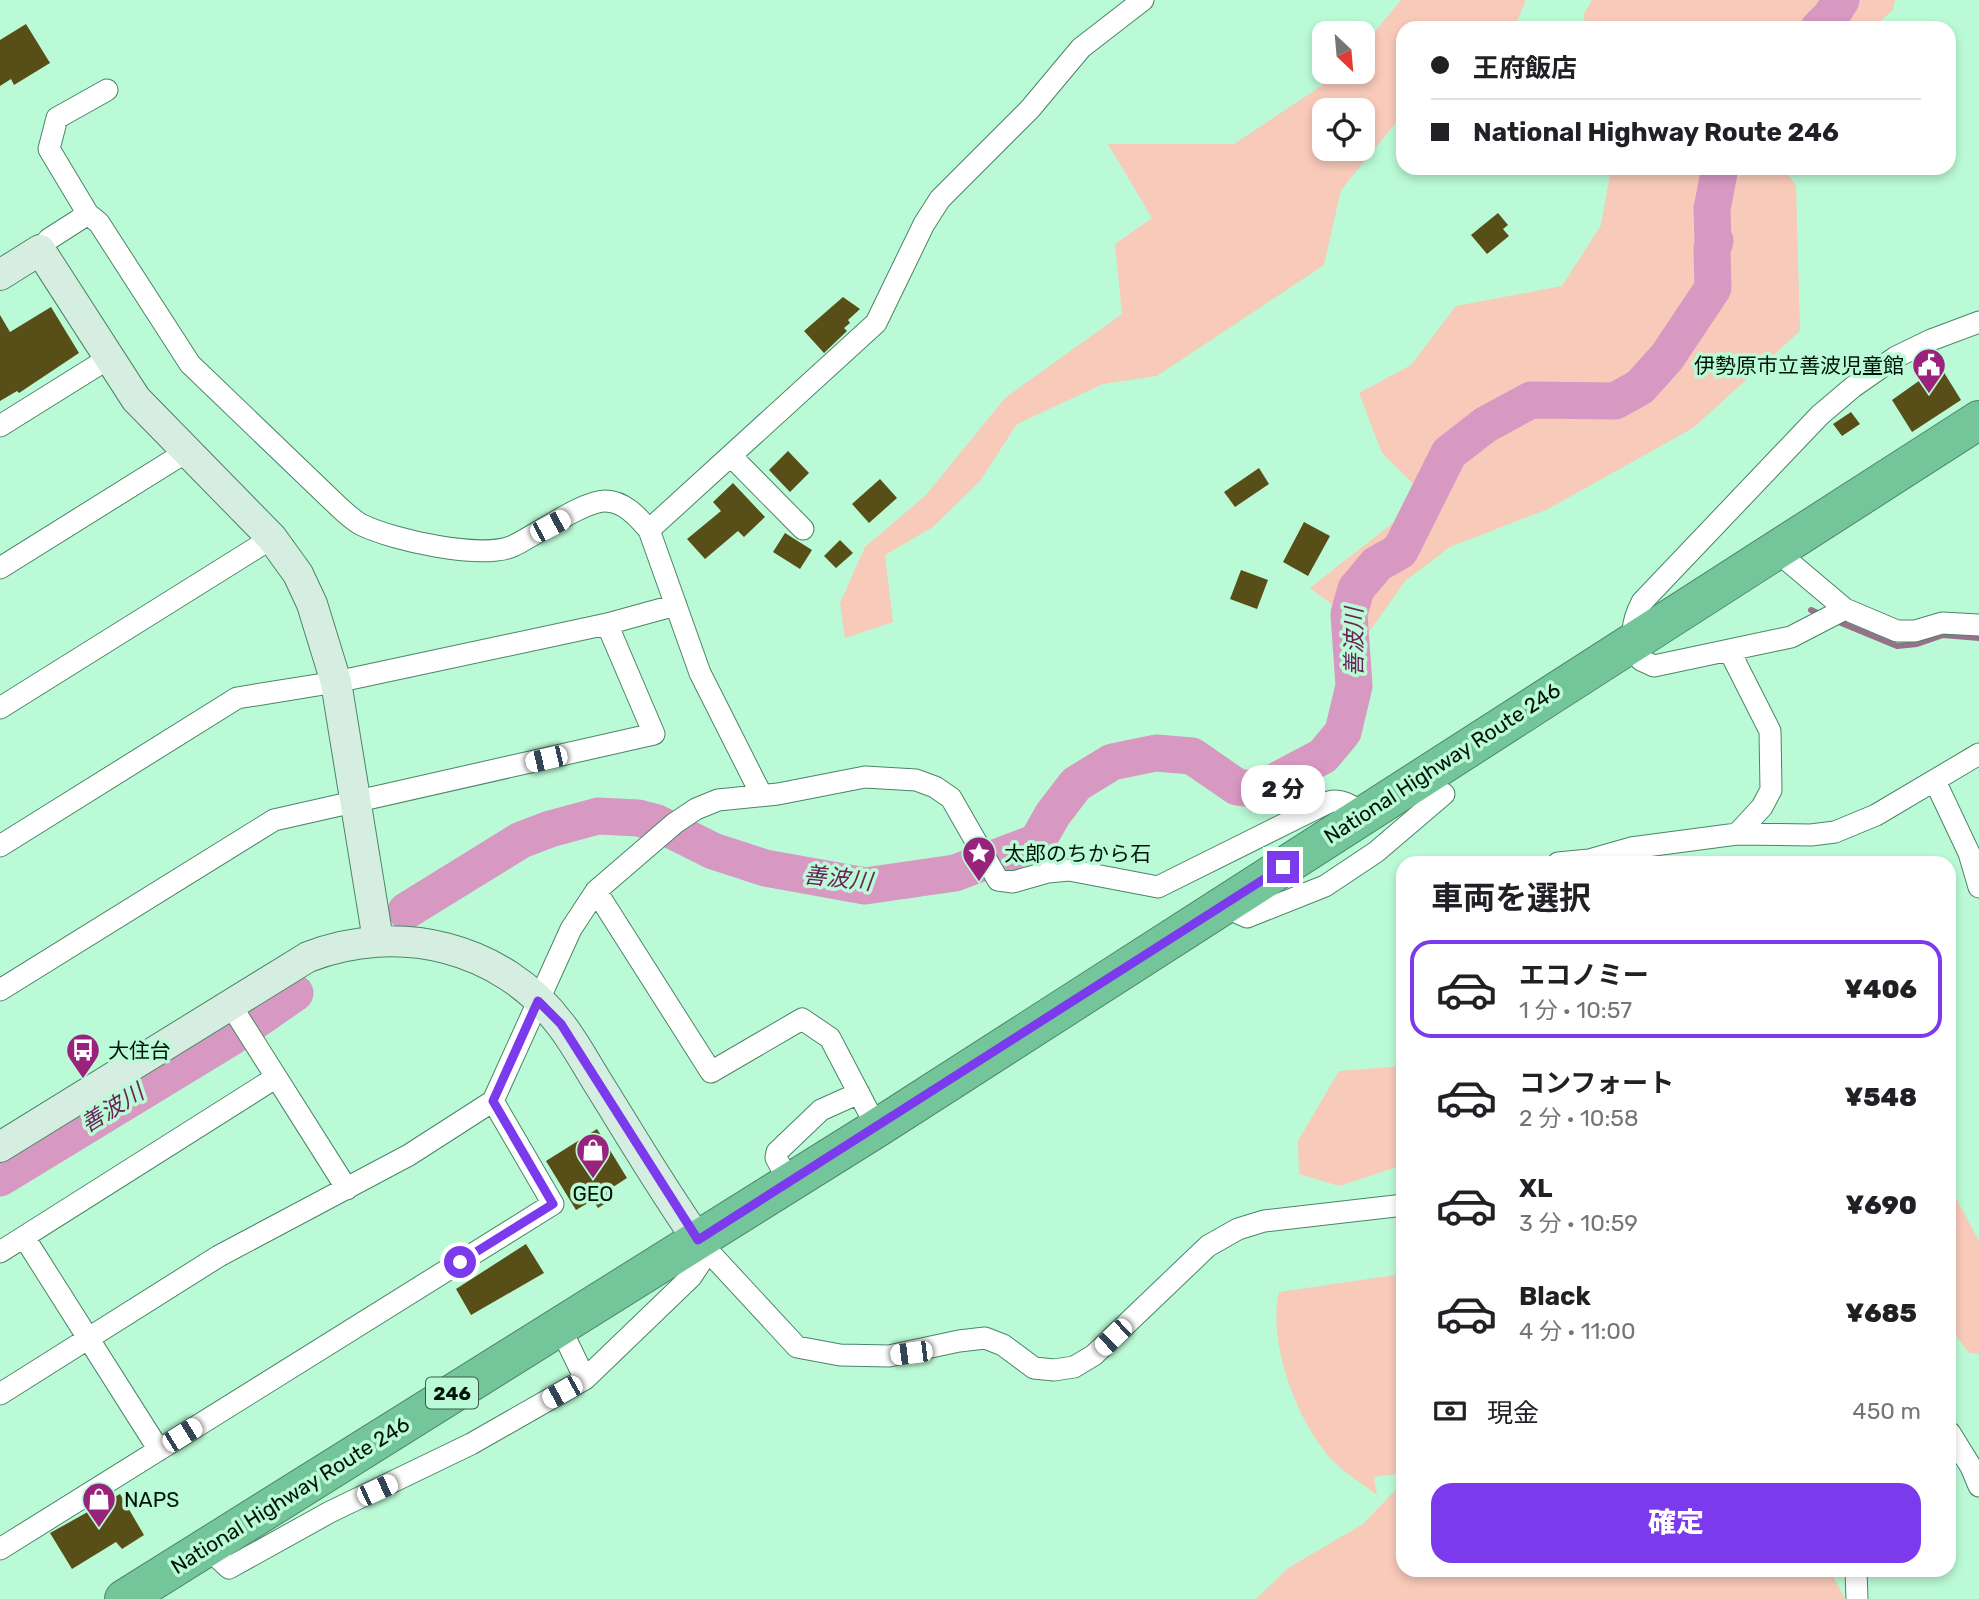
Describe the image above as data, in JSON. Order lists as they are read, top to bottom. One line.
{"streets":{"highway":["National Highway Route 246","246"]},"water":["善波川"],"places":{"public building":["伊勢原市立善波児童館"],"place":["太郎のちから石"],"bus stop":["大住台"],"shop":["GEO","NAPS"]},"north":"bottom right","page":{"banner":["王府飯店","National Highway Route 246"],"bubble":"2 分","heading":"車両を選択","list":[{"name":"エコノミー","note":"1 分 · 10:57","value":"¥406"},{"name":"コンフォート","note":"2 分 · 10:58","value":"¥548"},{"name":"XL","note":"3 分 · 10:59","value":"¥690"},{"name":"Black","note":"4 分 · 11:00","value":"¥685"}],"pay":["現金","450 m"],"buttons":"確定"}}
